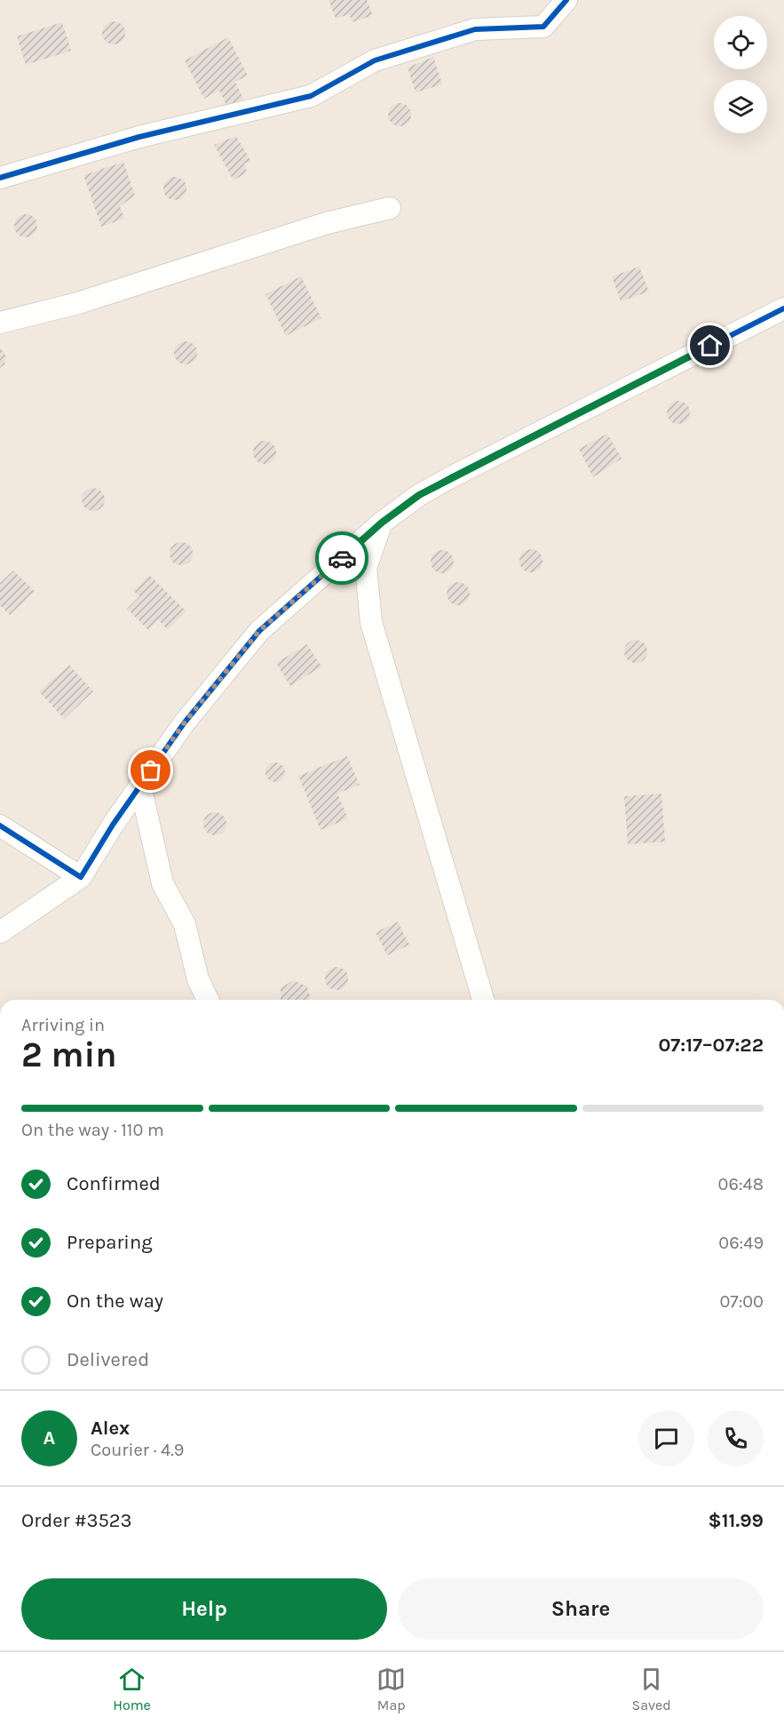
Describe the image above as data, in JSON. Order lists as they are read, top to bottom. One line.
{"page":{"heading":["2 min","Arriving in","07:17–07:22"],"panel":["Alex","Courier · 4.9","Order #3523","$11.99"],"bar":"On the way · 110 m","list":[["Confirmed","06:48"],["Preparing","06:49"],["On the way","07:00"],"Delivered"],"round":"A","buttons":["Help","Share"],"tabs":["Home","Map","Saved"]}}
